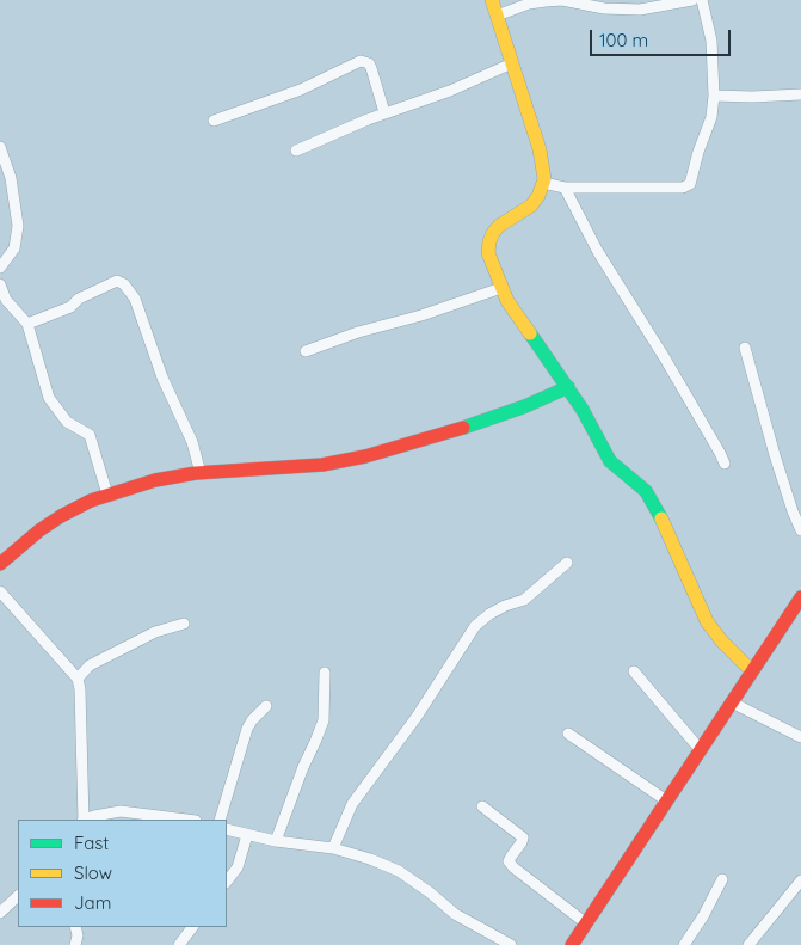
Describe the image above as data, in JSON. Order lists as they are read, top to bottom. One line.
{"legend":["Fast","Slow","Jam"],"scale_bar":"100 m"}
